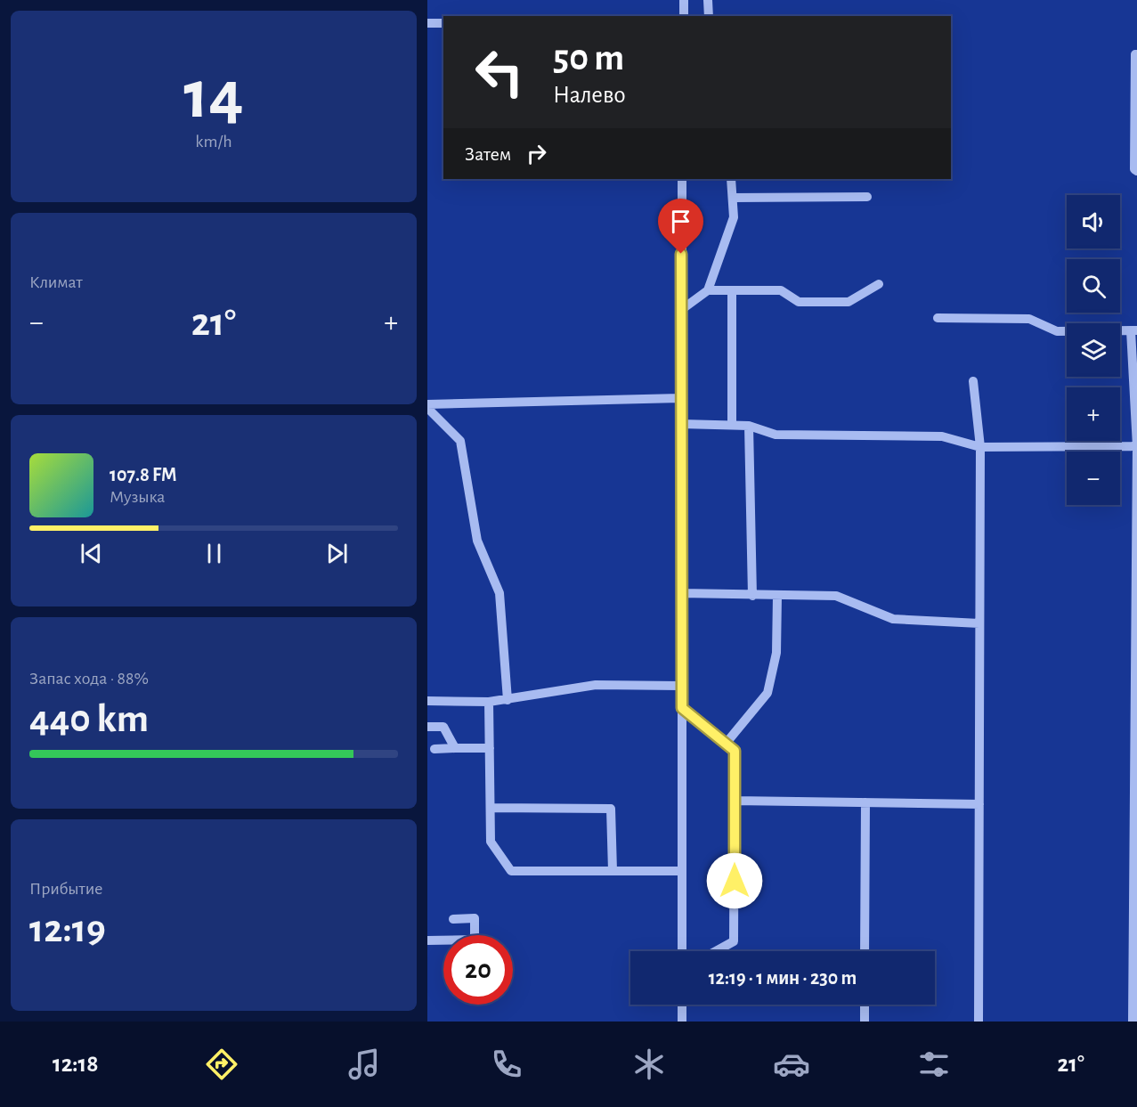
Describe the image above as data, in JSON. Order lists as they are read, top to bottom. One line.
{"page":{"tile":[["14","km/h"],"Климат",["Запас хода · 88%","440 km"],["Прибытие","12:19"]],"turn":["50 m","Налево"],"then":"Затем","map_buttons":["+","−"],"heat":["−","21°","+"],"song":["107.8 FM","Музыка"],"limit":"20","trip":"12:19 · 1 мин · 230 m","tabs":["12:18","21°"]}}
